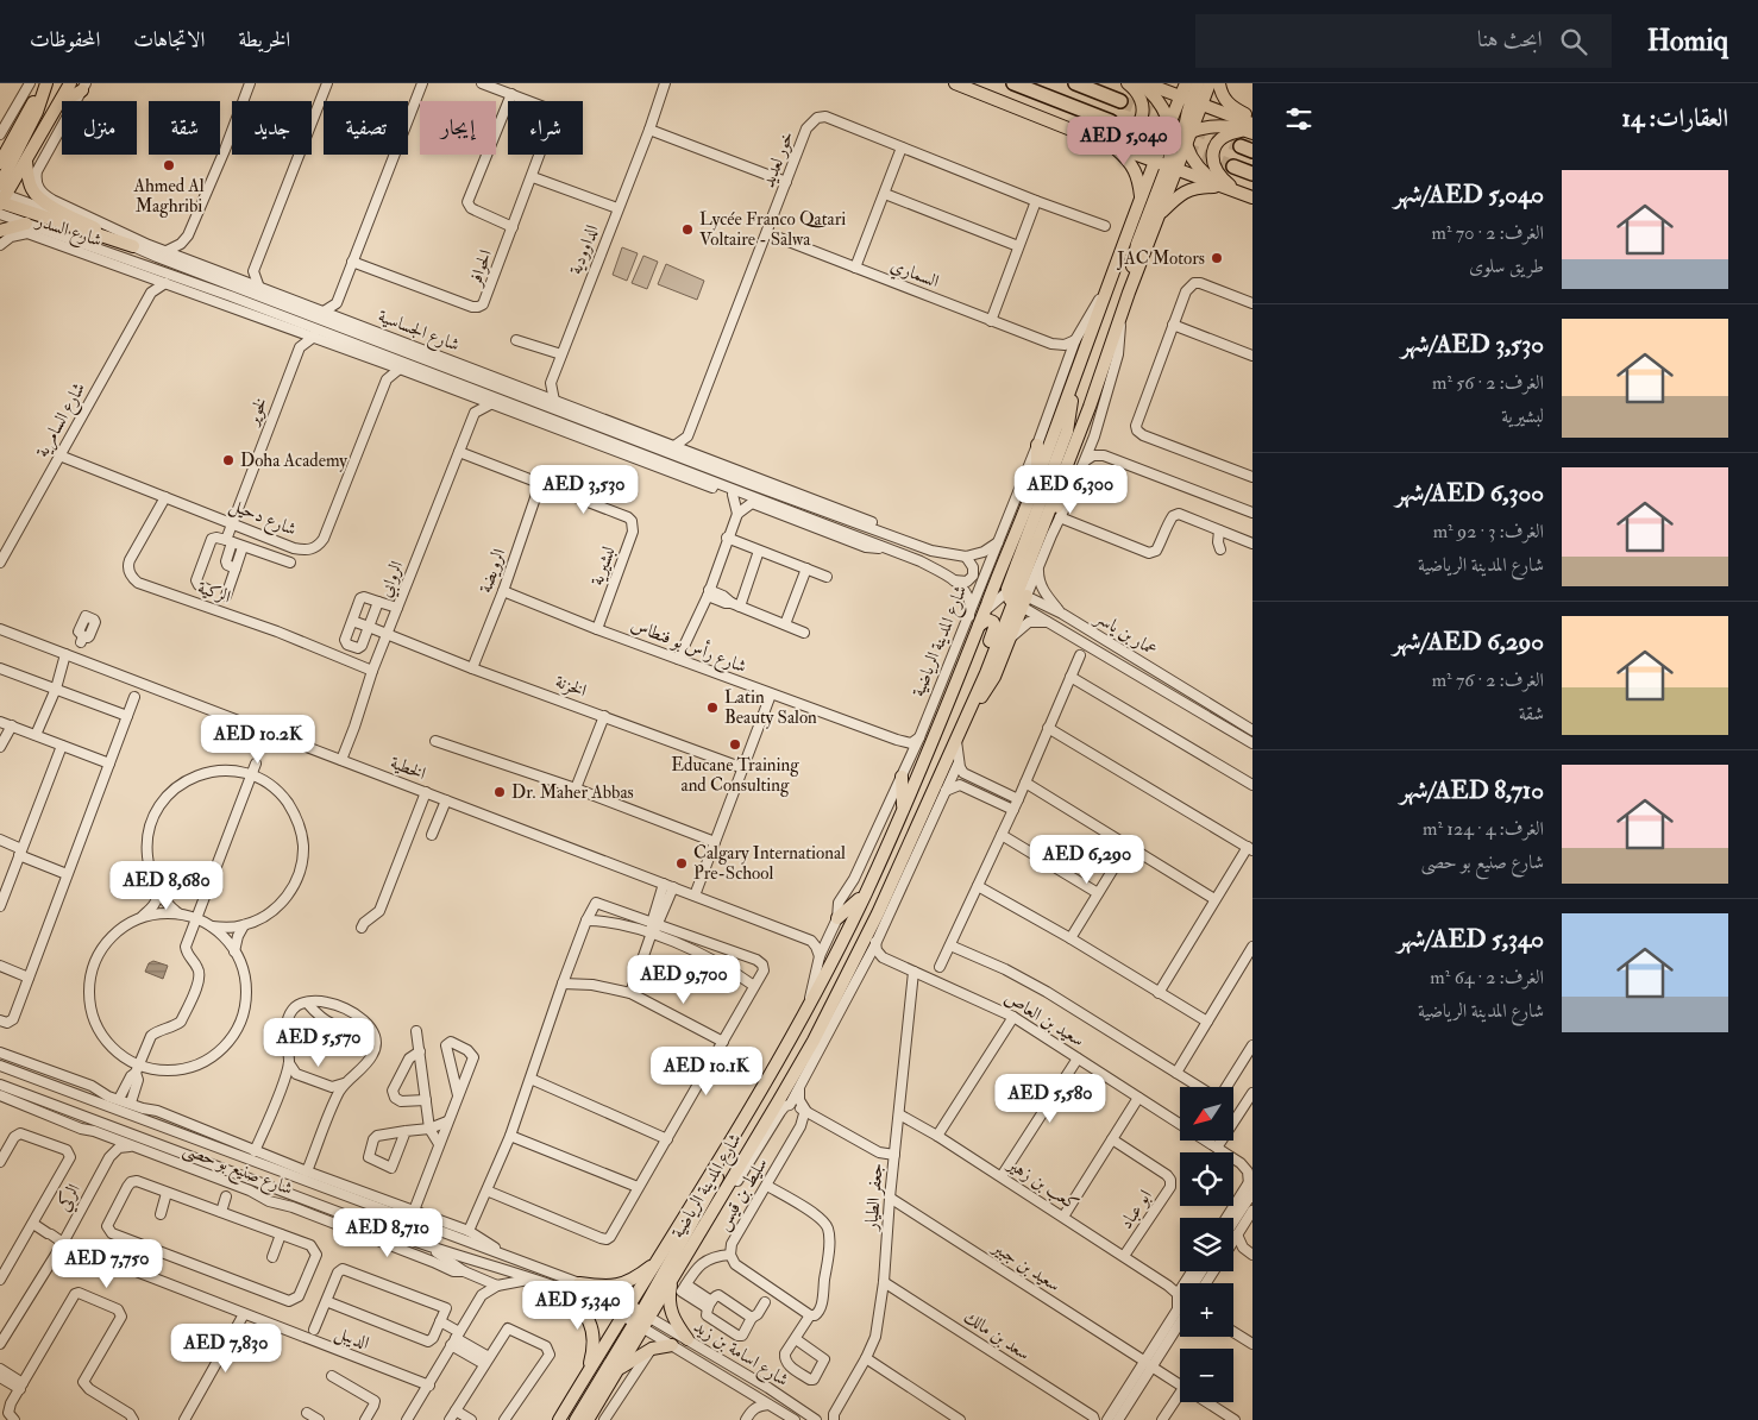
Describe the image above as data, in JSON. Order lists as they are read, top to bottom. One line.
{"streets":{"main road":["شارع المدينة الرياضية"],"street":["خور لعديد","شارع السدر","الداوودية","الحوافر","السماري","شارع الجساسية","لخوير","شارع السامرية","شارع دحيل","لبشيرية","الرويضة","الروابي","الركية","عمار بن ياسر","شارع رأس بو فنطاس","الخزنة","الخطية","سعيد بن العاص","شارع صنيع بو حصى","كعب بن زهير","سليط بن قيس","جعفر الطيار","الركي","ابو عباد","سعيد بن جبير","سعد بن مالك","الديبل","شارع اسامة بن زيد"]},"crossings":[["خور لعديد","السماري"],["شارع السدر","شارع الجساسية"],["الداوودية","شارع الجساسية"],["السماري","شارع المدينة الرياضية"],["شارع الجساسية","شارع السامرية"],["لخوير","شارع دحيل"],["شارع السامرية","شارع دحيل"],["شارع دحيل","الركية"],["لبشيرية","الرويضة"],["لبشيرية","الروابي"],["لبشيرية","شارع رأس بو فنطاس"],["الرويضة","شارع رأس بو فنطاس"],["الرويضة","الخزنة"],["الروابي","الركية"],["الروابي","الخزنة"],["الروابي","الخطية"],["عمار بن ياسر","شارع المدينة الرياضية"],["شارع المدينة الرياضية","شارع رأس بو فنطاس"],["شارع المدينة الرياضية","شارع صنيع بو حصى"],["شارع المدينة الرياضية","سليط بن قيس"],["شارع المدينة الرياضية","شارع اسامة بن زيد"],["سعيد بن العاص","جعفر الطيار"],["شارع صنيع بو حصى","شارع اسامة بن زيد"],["كعب بن زهير","جعفر الطيار"],["كعب بن زهير","ابو عباد"],["جعفر الطيار","سعيد بن جبير"],["جعفر الطيار","سعد بن مالك"],["جعفر الطيار","شارع اسامة بن زيد"],["الركي","الديبل"]],"places":["Ahmed Al Maghribi","Lycée Franco Qatari Voltaire - Salwa","JAC Motors","Doha Academy","Latin Beauty Salon","Educane Training and Consulting","Dr. Maher Abbas","Calgary International Pre-School"],"north":"bottom left","page":{"header":"Homiq","search":"ابحث هنا","nav":["الخريطة","الاتجاهات","المحفوظات"],"heading":"العقارات: 14","chip":["شراء","إيجار","تصفية","جديد","شقة","منزل"],"price":["AED 5,040","AED 3,530","AED 6,300","AED 10.2K","AED 6,290","AED 8,680","AED 9,700","AED 5,570","AED 10.1K","AED 5,580","AED 8,710","AED 7,750","AED 5,340","AED 7,830"],"list":[{"name":"AED 5,040/شهر","note":"الغرف: 2 · 70 m² · طريق سلوى"},{"name":"AED 3,530/شهر","note":"الغرف: 2 · 56 m² · لبشيرية"},{"name":"AED 6,300/شهر","note":"الغرف: 3 · 92 m² · شارع المدينة الرياضية"},{"name":"AED 6,290/شهر","note":"الغرف: 2 · 76 m² · شقة"},{"name":"AED 8,710/شهر","note":"الغرف: 4 · 124 m² · شارع صنيع بو حصى"},{"name":"AED 5,340/شهر","note":"الغرف: 2 · 64 m² · شارع المدينة الرياضية"}],"map_buttons":["+","−"]}}
